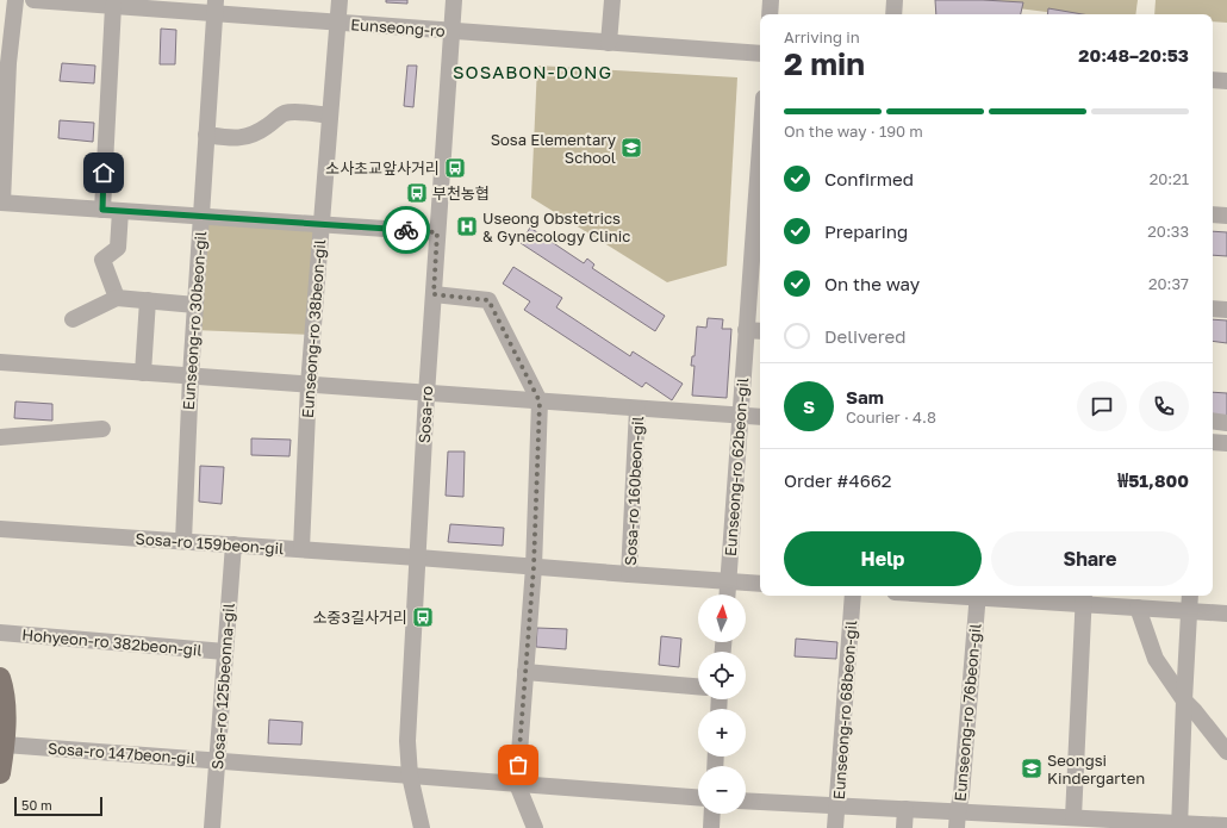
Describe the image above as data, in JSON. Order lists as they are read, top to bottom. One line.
{"streets":{"street":["Eunseong-ro","Eunseong-ro 30beon-gil","Eunseong-ro 38beon-gil","Sosa-ro","Eunseong-ro 62beon-gil","Sosa-ro 160beon-gil","Sosa-ro 159beon-gil","Hohyeon-ro 382beon-gil","Sosa-ro 125beonna-gil","Eunseong-ro 68beon-gil","Eunseong-ro 76beon-gil","Sosa-ro 147beon-gil"]},"crossings":[["Eunseong-ro","Eunseong-ro 30beon-gil"],["Eunseong-ro","Eunseong-ro 38beon-gil"],["Eunseong-ro","Sosa-ro"],["Eunseong-ro 30beon-gil","Sosa-ro 159beon-gil"],["Eunseong-ro 38beon-gil","Sosa-ro 159beon-gil"],["Sosa-ro","Sosa-ro 160beon-gil"],["Sosa-ro","Sosa-ro 159beon-gil"],["Sosa-ro","Sosa-ro 147beon-gil"],["Eunseong-ro 62beon-gil","Sosa-ro 160beon-gil"],["Sosa-ro 160beon-gil","Sosa-ro 159beon-gil"],["Sosa-ro 159beon-gil","Sosa-ro 125beonna-gil"],["Hohyeon-ro 382beon-gil","Sosa-ro 125beonna-gil"],["Sosa-ro 125beonna-gil","Sosa-ro 147beon-gil"]],"districts":["SOSABON-DONG"],"places":{"school or university":["Sosa Elementary School","Seongsi Kindergarten"],"bus stop":["소사초교앞사거리","부천농협","소중3길사거리"],"hospital":["Useong Obstetrics & Gynecology Clinic"]},"scale_bar":"50 m","north":"top","page":{"heading":["2 min","Arriving in","20:48–20:53"],"panel":["Sam","Courier · 4.8","Order #4662","₩51,800"],"bar":"On the way · 190 m","list":[["Confirmed","20:21"],["Preparing","20:33"],["On the way","20:37"],"Delivered"],"round":"S","buttons":["Help","Share"],"map_buttons":["+","−"],"scale":"50 m"}}
